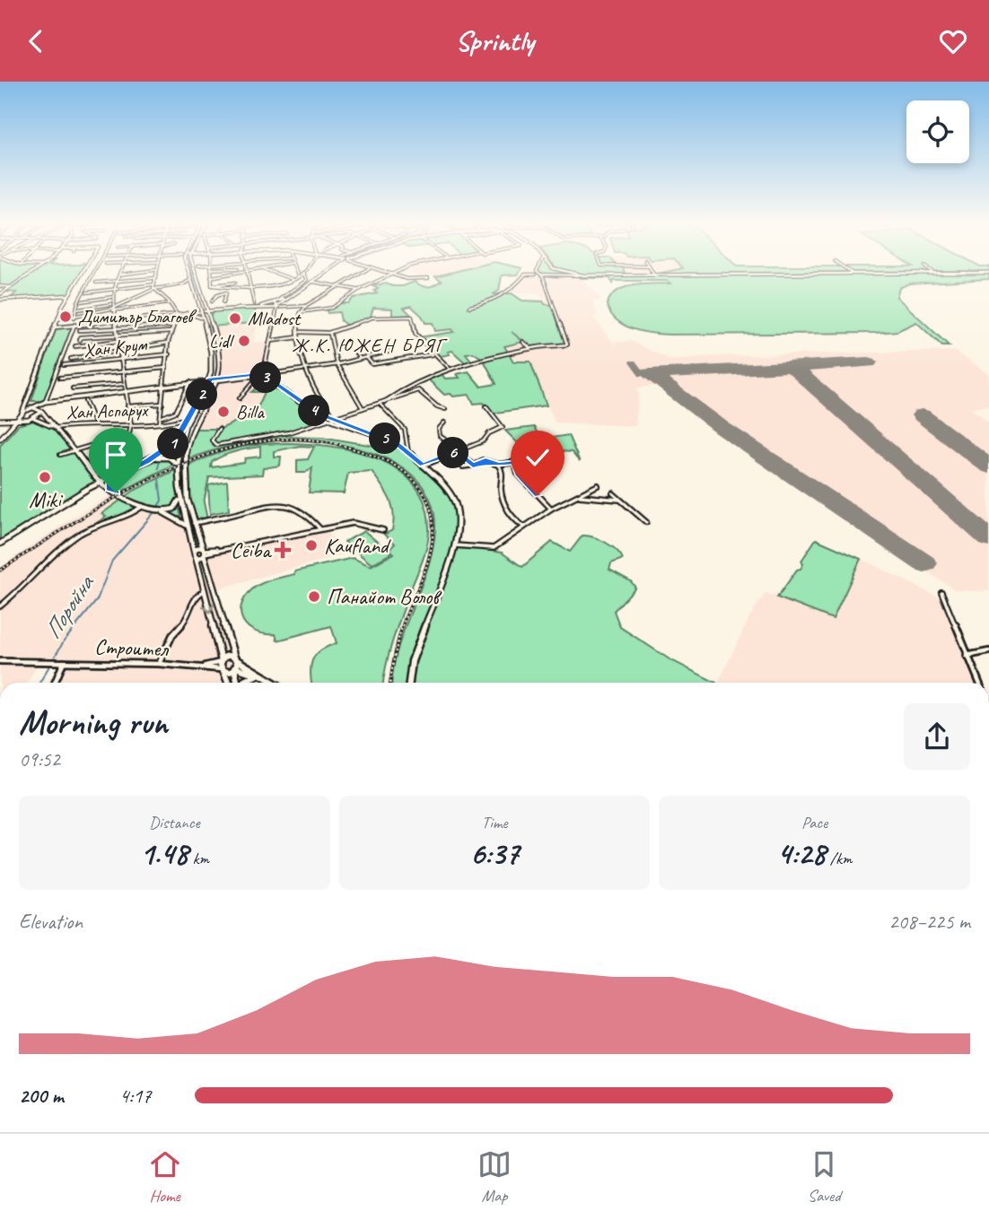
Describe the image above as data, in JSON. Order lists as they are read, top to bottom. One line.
{"streets":{"street":["Хан Крум","Хан Аспарух","Строител"]},"districts":["Ж.К. ЮЖЕН БРЯГ"],"water":["Поройна"],"places":{"other":["Димитър Благоев","Mladost","Lidl","Billa","Miki","Kaufland","Панайот Волов"],"health":["Ceiba"]},"page":{"header":"Sprintly","pins":["3","2","4","5","1","6"],"heading":["Morning run","09:52"],"stats":[["Distance","1.48 km"],["Time","6:37"],["Pace","4:28 /km"]],"chart":["Elevation","208–225 m"],"list":[{"name":"200 m","note":"4:17"}],"tabs":["Home","Map","Saved"]}}
